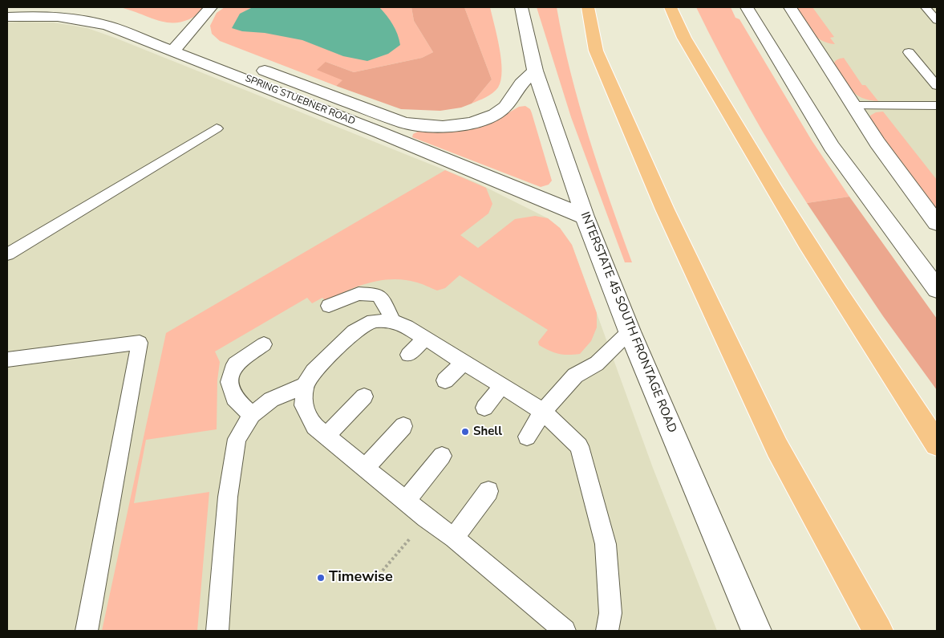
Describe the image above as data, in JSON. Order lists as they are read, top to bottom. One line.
{"streets":{"main road":["SPRING STUEBNER ROAD","INTERSTATE 45 SOUTH FRONTAGE ROAD"]},"crossings":[["SPRING STUEBNER ROAD","INTERSTATE 45 SOUTH FRONTAGE ROAD"]],"places":["Shell","Timewise"]}
